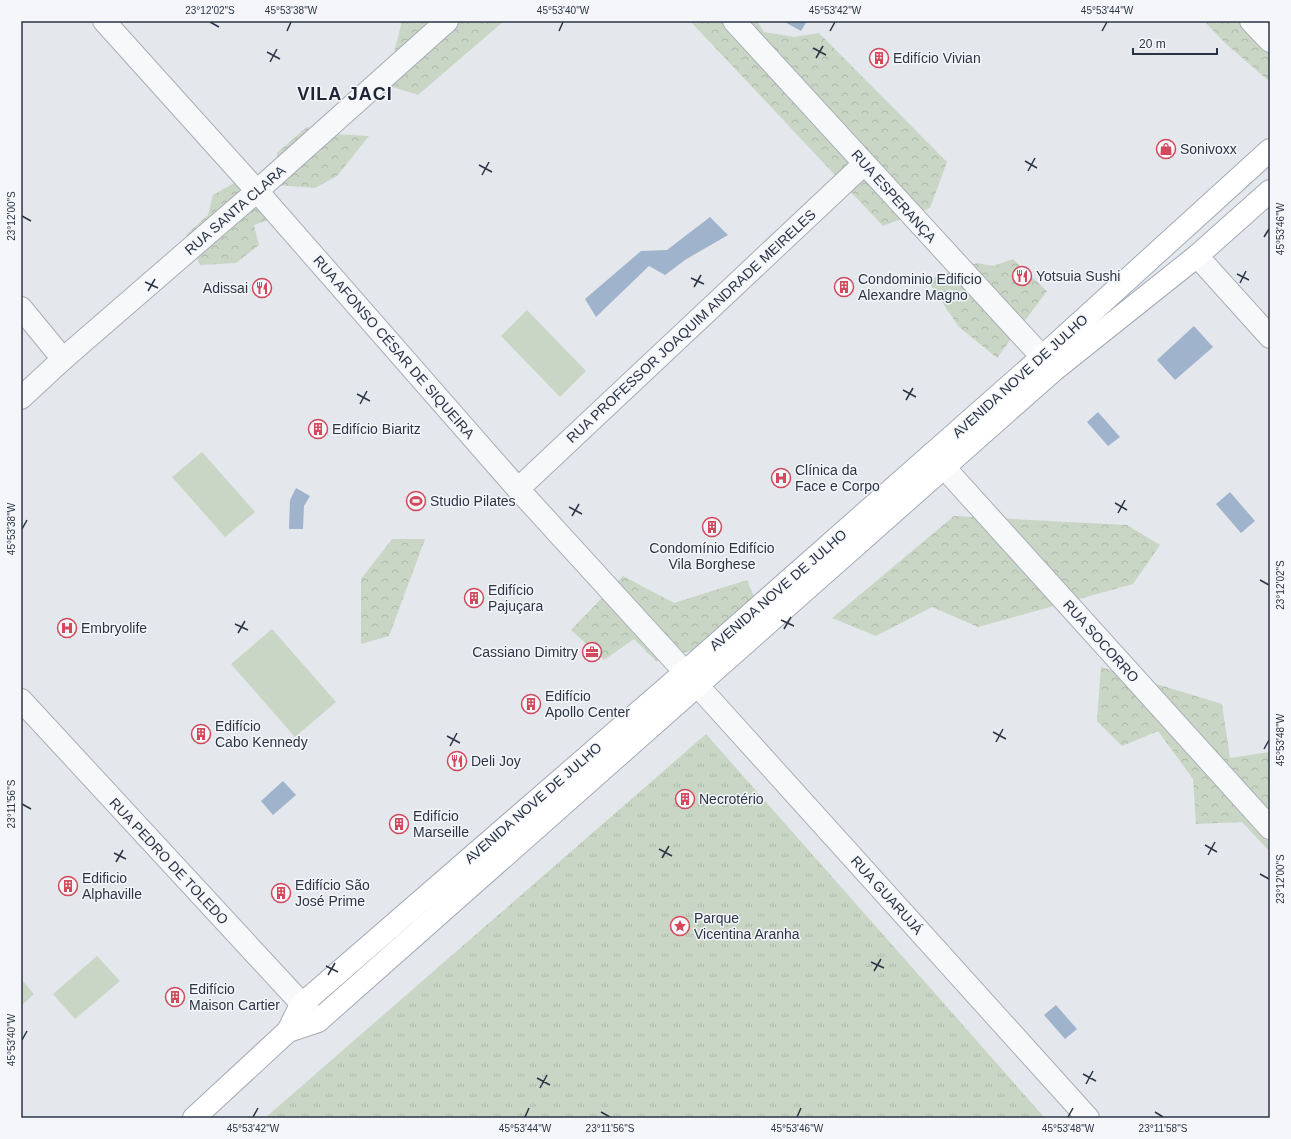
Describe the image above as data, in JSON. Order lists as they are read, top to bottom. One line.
{"streets":{"main road":["AVENIDA NOVE DE JULHO"],"street":["RUA ESPERANÇA","RUA SANTA CLARA","RUA PROFESSOR JOAQUIM ANDRADE MEIRELES","RUA AFONSO CÉSAR DE SIQUEIRA","RUA SOCORRO","RUA PEDRO DE TOLEDO","RUA GUARUJÁ"]},"crossings":[["RUA ESPERANÇA","RUA PROFESSOR JOAQUIM ANDRADE MEIRELES"],["RUA ESPERANÇA","AVENIDA NOVE DE JULHO"],["RUA SANTA CLARA","RUA AFONSO CÉSAR DE SIQUEIRA"],["RUA PROFESSOR JOAQUIM ANDRADE MEIRELES","RUA AFONSO CÉSAR DE SIQUEIRA"],["RUA AFONSO CÉSAR DE SIQUEIRA","AVENIDA NOVE DE JULHO"],["RUA AFONSO CÉSAR DE SIQUEIRA","RUA GUARUJÁ"],["AVENIDA NOVE DE JULHO","RUA SOCORRO"],["AVENIDA NOVE DE JULHO","RUA PEDRO DE TOLEDO"],["AVENIDA NOVE DE JULHO","RUA GUARUJÁ"]],"districts":["VILA JACI"],"places":{"building":["Edifício Vivian","Condominio Edificio Alexandre Magno","Edifício Biaritz","Condomínio Edifício Vila Borghese","Edifício Pajuçara","Edifício Apollo Center","Edifício Cabo Kennedy","Necrotério","Edifício Marseille","Edificio Alphaville","Edifício São José Prime","Edifício Maison Cartier"],"shop":["Sonivoxx"],"restaurant":["Yotsuia Sushi","Adissai","Deli Joy"],"hospital":["Clínica da Face e Corpo","Embryolife"],"sports":["Studio Pilates"],"office":["Cassiano Dimitry"],"place":["Parque Vicentina Aranha"]},"scale_bar":"20 m","coordinates":["23°12'02\"S","45°53'38\"W","45°53'40\"W","45°53'42\"W","45°53'44\"W","23°12'00\"S","45°53'46\"W","45°53'48\"W","23°11'56\"S","23°11'58\"S"]}
